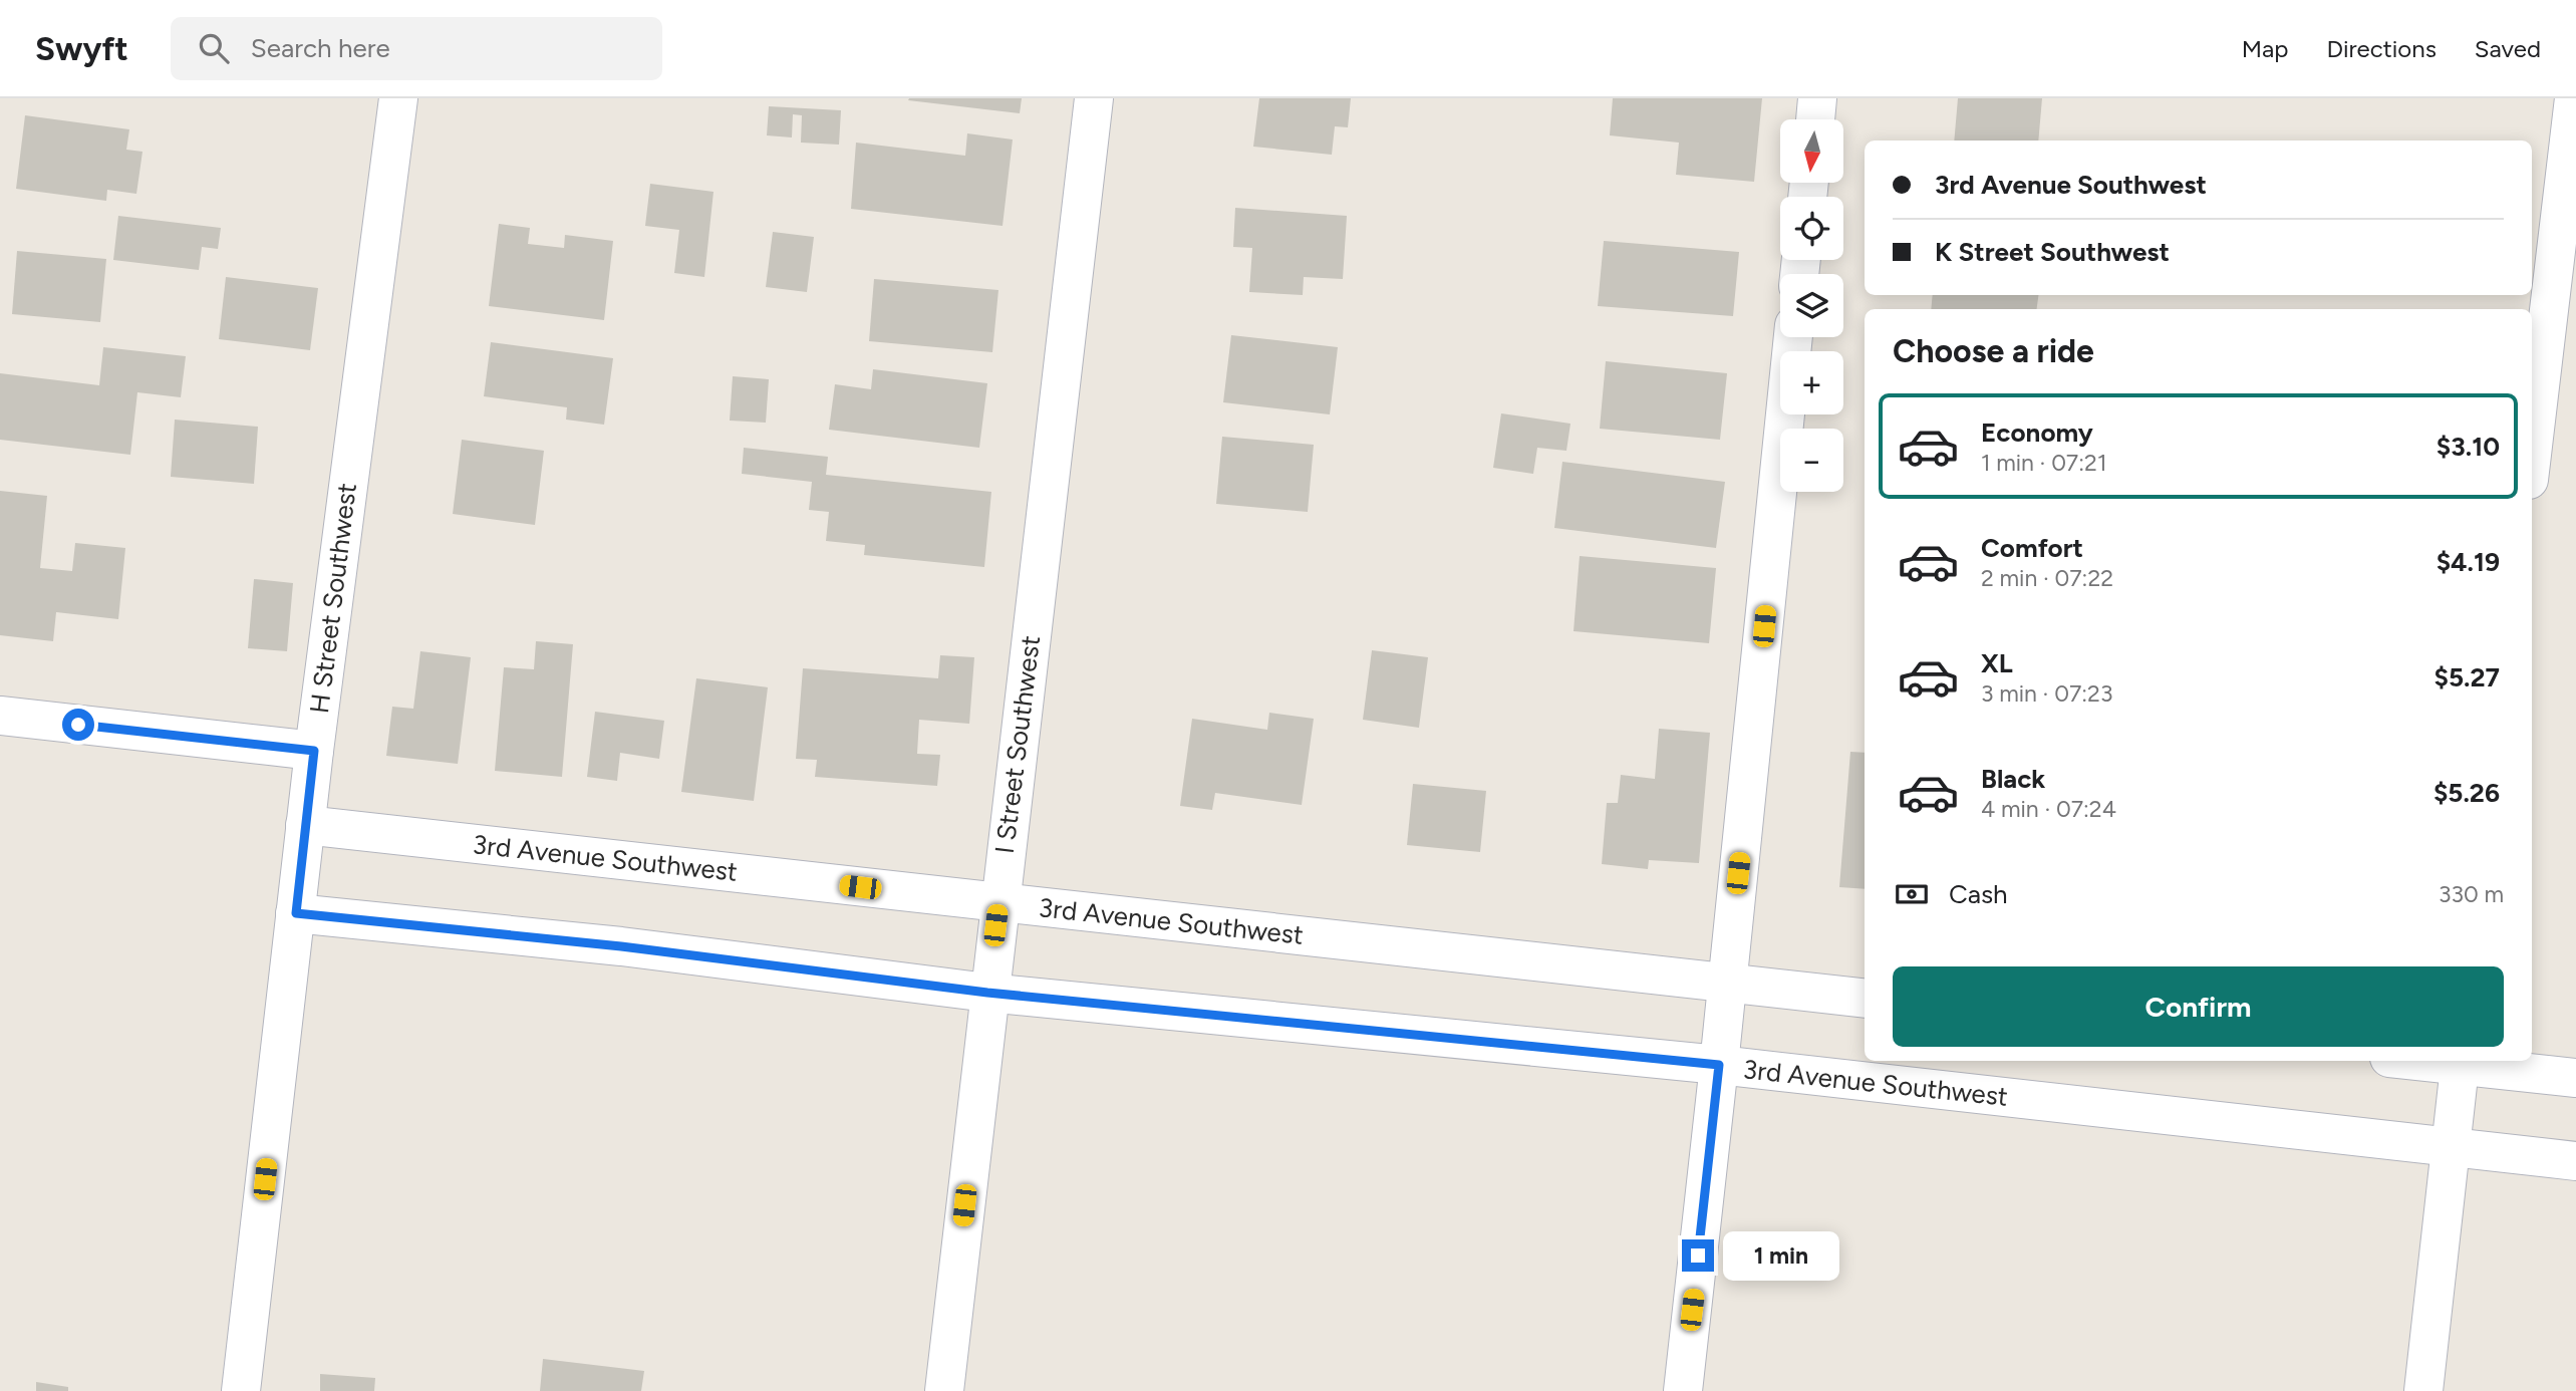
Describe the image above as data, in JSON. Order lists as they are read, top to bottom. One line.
{"streets":{"street":["H Street Southwest","I Street Southwest","3rd Avenue Southwest"]},"crossings":[["H Street Southwest","3rd Avenue Southwest"],["I Street Southwest","3rd Avenue Southwest"]],"north":"bottom","page":{"header":"Swyft","search":"Search here","nav":["Map","Directions","Saved"],"map_buttons":["+","−"],"banner":["3rd Avenue Southwest","K Street Southwest"],"heading":"Choose a ride","list":[{"name":"Economy","note":"1 min · 07:21","value":"$3.10"},{"name":"Comfort","note":"2 min · 07:22","value":"$4.19"},{"name":"XL","note":"3 min · 07:23","value":"$5.27"},{"name":"Black","note":"4 min · 07:24","value":"$5.26"}],"pay":["Cash","330 m"],"buttons":"Confirm","bubble":"1 min"}}
